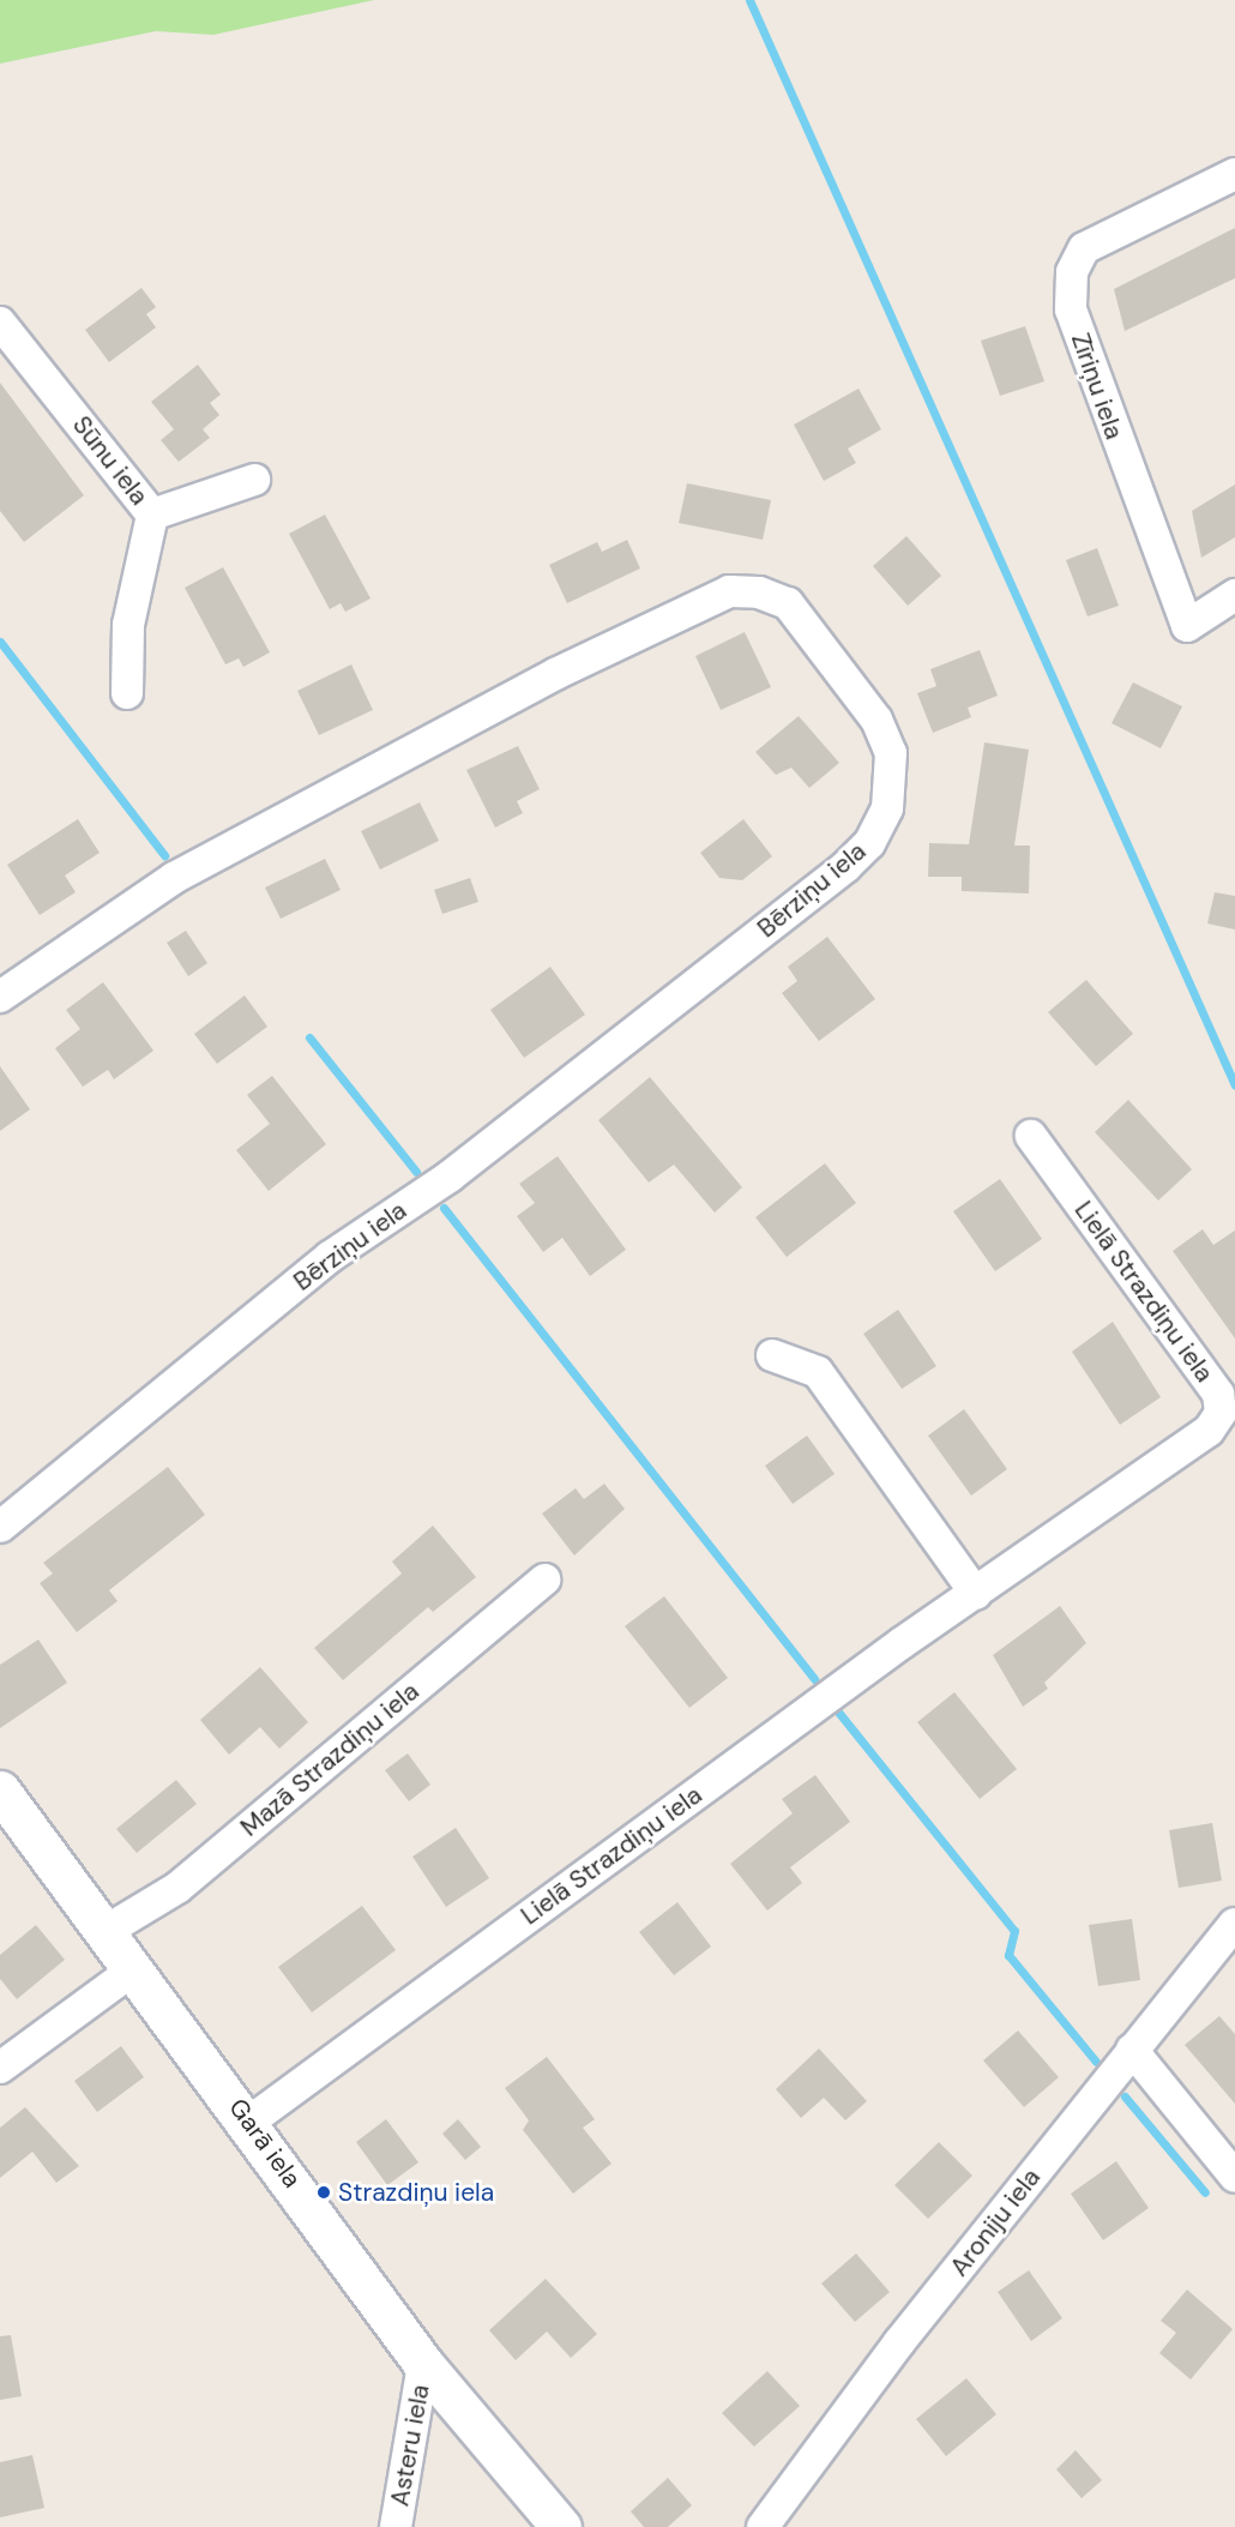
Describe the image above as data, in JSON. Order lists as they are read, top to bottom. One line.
{"streets":{"street":["Zīriņu iela","Sūnu iela","Bērziņu iela","Lielā Strazdiņu iela","Mazā Strazdiņu iela","Garā iela","Aroniju iela","Asteru iela"]},"crossings":[["Lielā Strazdiņu iela","Garā iela"],["Mazā Strazdiņu iela","Garā iela"],["Garā iela","Asteru iela"]],"places":["Strazdiņu iela"]}
